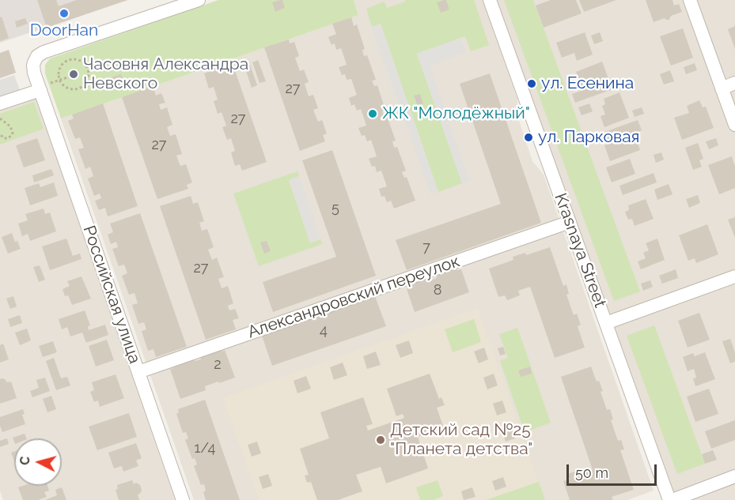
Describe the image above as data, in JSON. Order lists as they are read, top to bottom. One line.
{"streets":{"street":["Krasnaya Street","Российская улица","Александровский переулок"]},"crossings":[["Krasnaya Street","Александровский переулок"],["Российская улица","Александровский переулок"]],"places":["DoorHan","Часовня Александра Невского","ул. Есенина","ЖК \"Молодёжный\"","ул. Парковая","Детский сад №25 \"Планета детства\""],"house_numbers":["27","27","27","5","7","27","8","4","2","1/4"],"scale_bar":"50 m","north":"left"}
